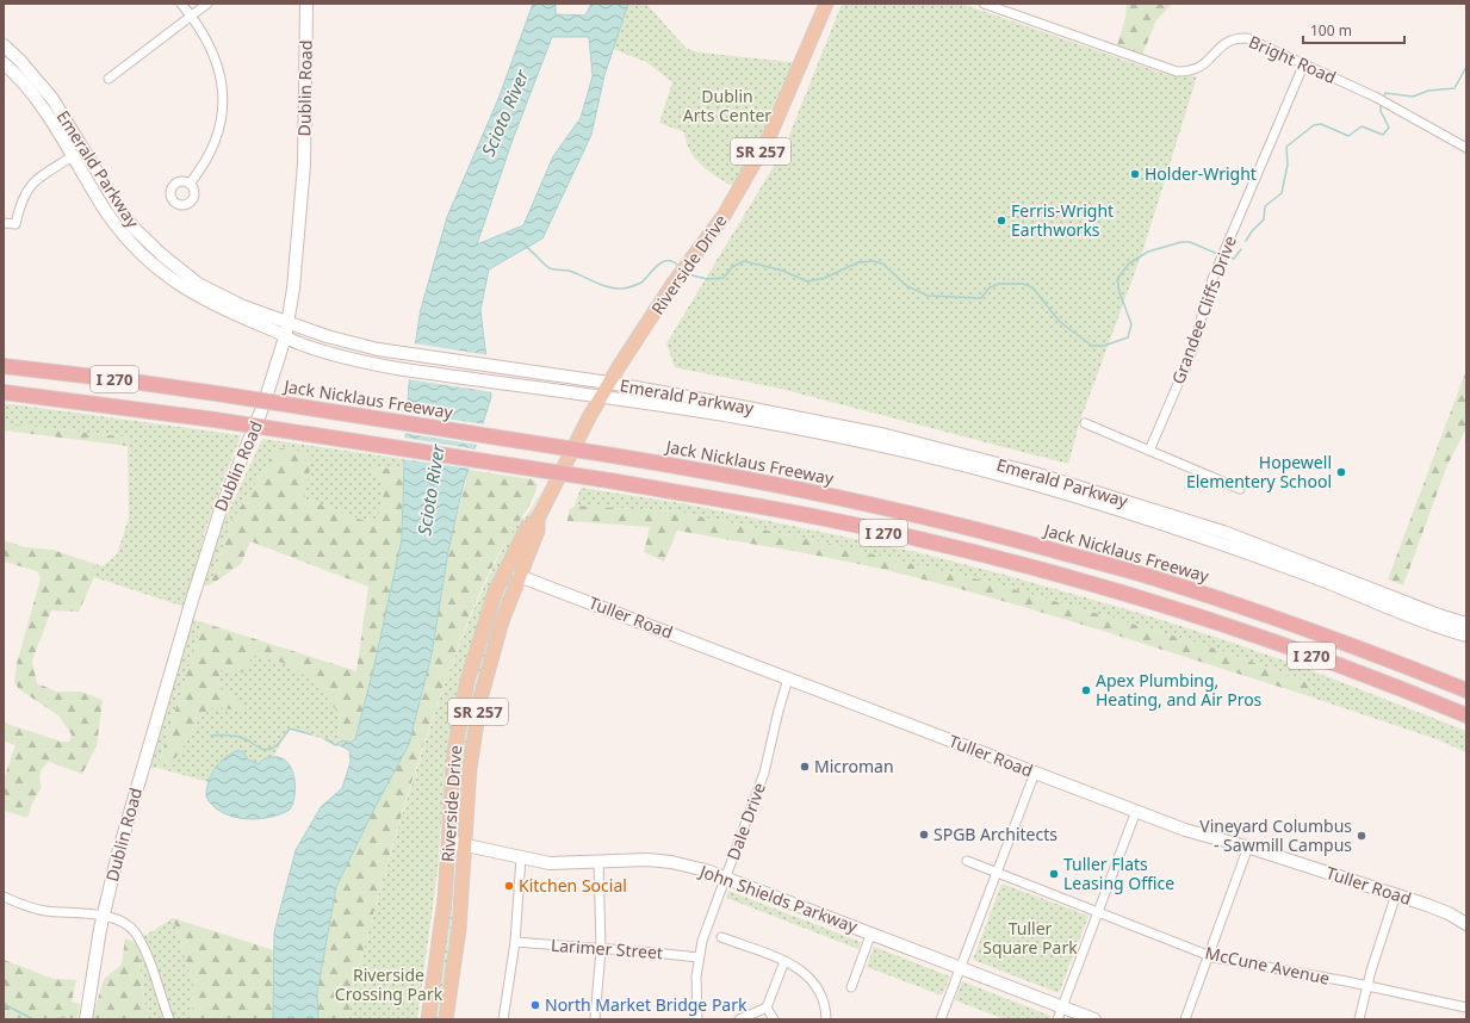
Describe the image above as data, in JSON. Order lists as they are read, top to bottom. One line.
{"streets":{"highway":["I 270","Jack Nicklaus Freeway"],"main road":["Dublin Road","SR 257","Emerald Parkway","Riverside Drive","Tuller Road","John Shields Parkway"],"street":["Bright Road","Grandee Cliffs Drive","Dale Drive","Larimer Street","McCune Avenue"]},"crossings":[["Bright Road","Grandee Cliffs Drive"],["Dublin Road","Emerald Parkway"],["Emerald Parkway","Riverside Drive"],["Riverside Drive","Tuller Road"],["Riverside Drive","John Shields Parkway"],["Tuller Road","Dale Drive"],["Dale Drive","John Shields Parkway"],["Dale Drive","Larimer Street"]],"water":["Scioto River"],"parks":["Dublin Arts Center","Tuller Square Park","Riverside Crossing Park"],"places":["Holder-Wright","Ferris-Wright Earthworks","Hopewell Elementery School","Apex Plumbing, Heating, and Air Pros","Microman","SPGB Architects","Vineyard Columbus - Sawmill Campus","Tuller Flats Leasing Office","Kitchen Social","North Market Bridge Park"],"scale_bar":"100 m"}
